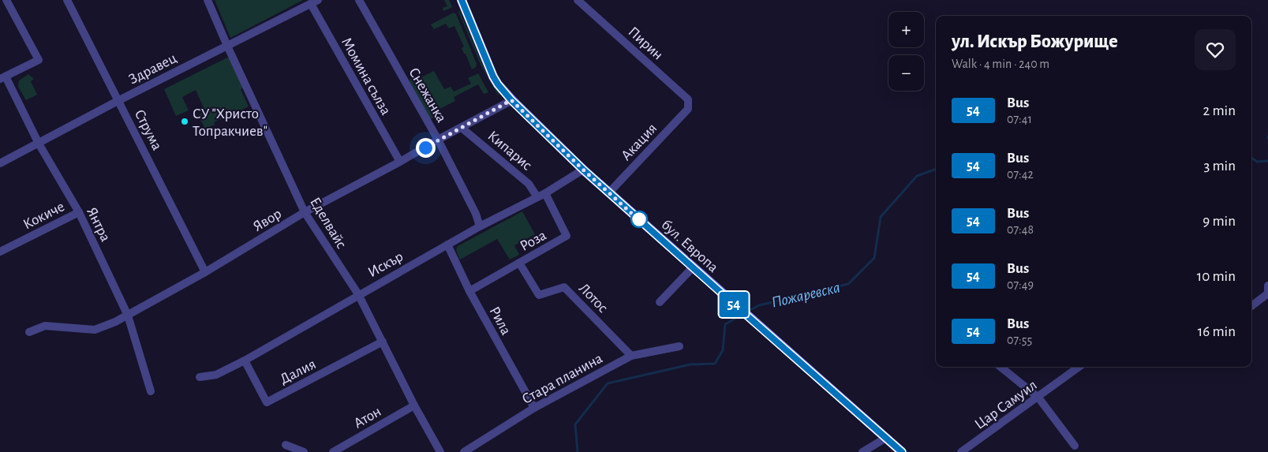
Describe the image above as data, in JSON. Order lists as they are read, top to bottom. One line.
{"streets":{"street":["Пирин","Здравец","Момина сълза","Снежанка","Струма","Акация","Кипарис","Кокиче","Явор","Еделвайс","Янтра","Роза","бул. Европа","Искър","Лотос","Рила","Далия","Стара планина","Цар Самуил","Атон"]},"crossings":[["Пирин","Акация"],["Здравец","Момина сълза"],["Здравец","Струма"],["Здравец","Еделвайс"],["Здравец","Янтра"],["Момина сълза","Явор"],["Снежанка","Явор"],["Снежанка","Искър"],["Струма","Явор"],["Акация","бул. Европа"],["Кипарис","Явор"],["Кипарис","Искър"],["Кокиче","Янтра"],["Явор","Еделвайс"],["Явор","Янтра"],["Явор","бул. Европа"],["Еделвайс","Искър"],["Еделвайс","Далия"],["Еделвайс","Атон"],["Роза","Искър"],["Роза","Лотос"],["Роза","Рила"],["бул. Европа","Искър"],["Искър","Рила"],["Искър","Далия"],["Лотос","Стара планина"],["Рила","Стара планина"]],"water":["Пожаревска"],"places":["СУ \"Христо Топракчиев\""],"lines":["bus line 54"],"page":{"on_map":"54","map_buttons":["+","−"],"heading":["ул. Искър Божурище","Walk · 4 min · 240 m"],"list":[{"mark":"54","name":"Bus","note":"07:41","value":"2 min"},{"mark":"54","name":"Bus","note":"07:42","value":"3 min"},{"mark":"54","name":"Bus","note":"07:48","value":"9 min"},{"mark":"54","name":"Bus","note":"07:49","value":"10 min"},{"mark":"54","name":"Bus","note":"07:55","value":"16 min"}]}}
